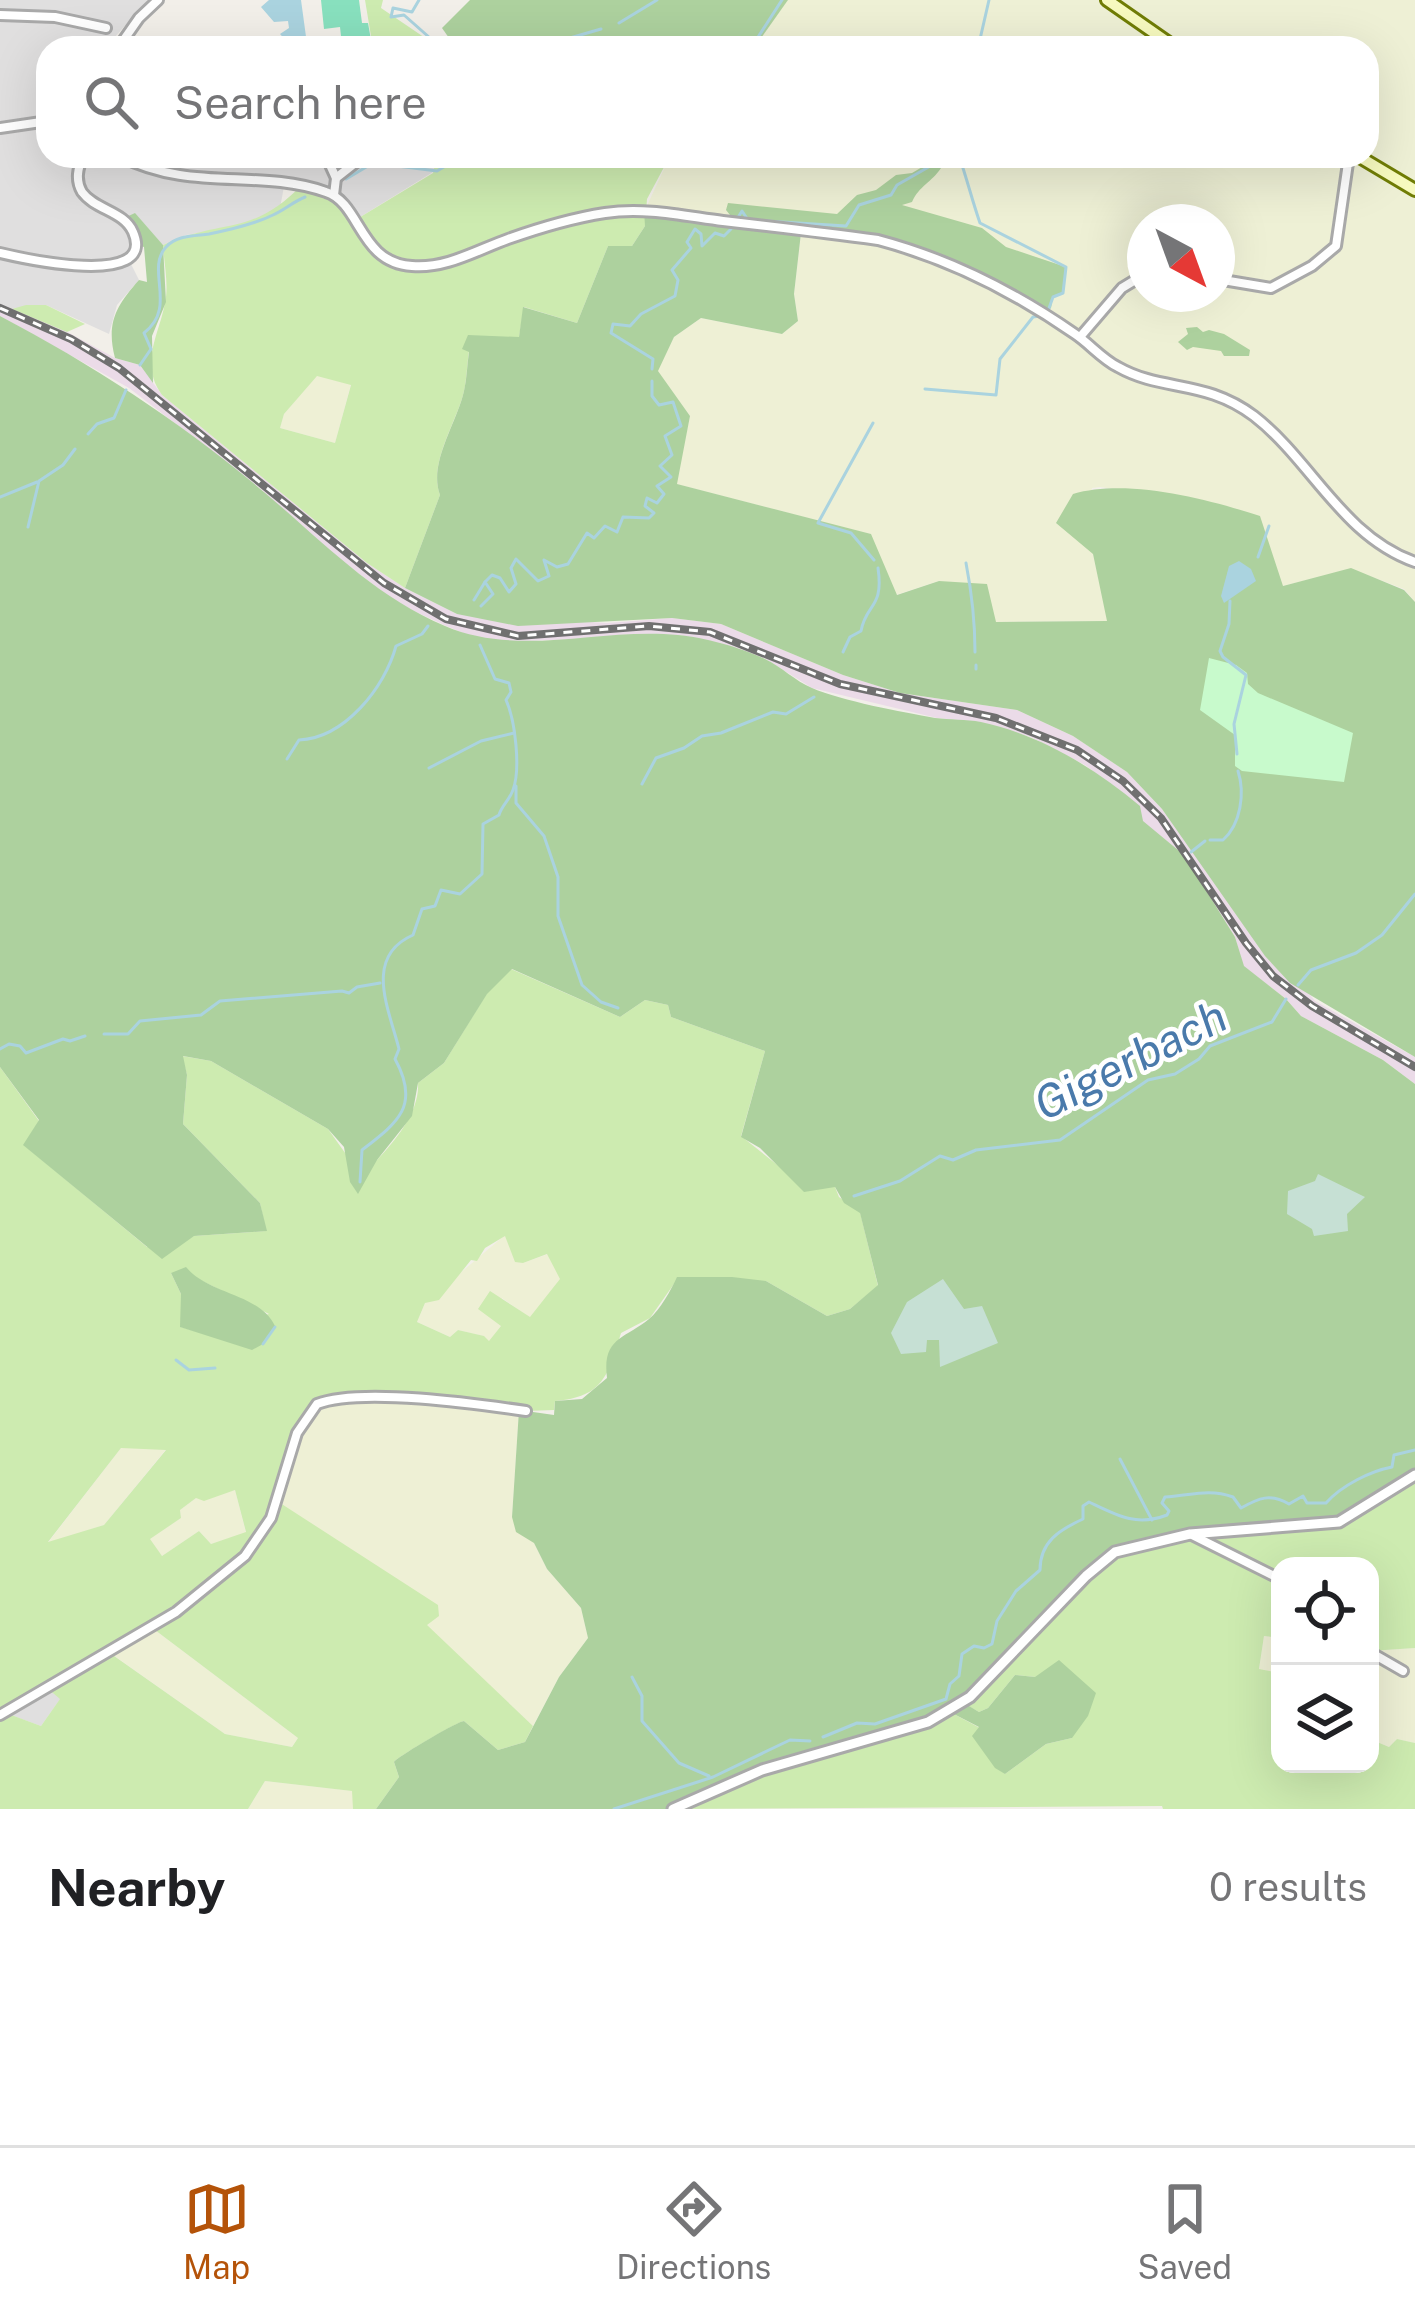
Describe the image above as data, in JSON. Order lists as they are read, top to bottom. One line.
{"water":["Gigerbach"],"north":"bottom right","page":{"search":"Search here","heading":["Nearby","0 results"],"nav":["Map","Directions","Saved"]}}
